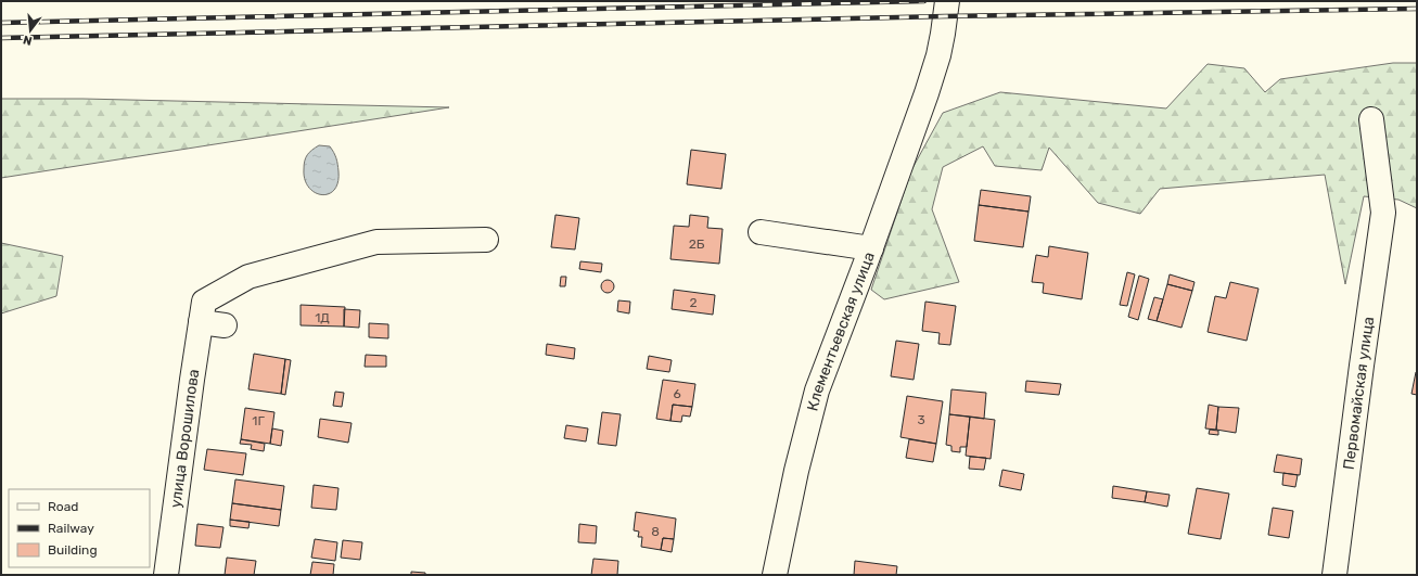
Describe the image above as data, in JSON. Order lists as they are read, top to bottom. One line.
{"streets":{"street":["Клементьевская улица","Первомайская улица","улица Ворошилова"]},"house_numbers":["2Б","2","1Д","6","3","1Г","8"],"legend":["Road","Railway","Building"],"north":"bottom"}
